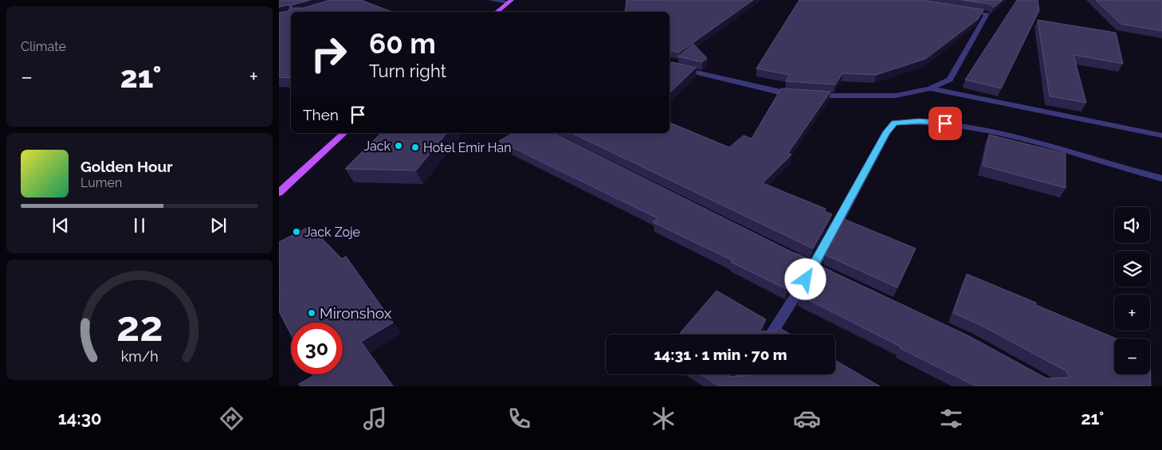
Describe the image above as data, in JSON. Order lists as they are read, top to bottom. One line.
{"places":["Jack","Hotel Emir Han","Jack Zoje","Mironshox"],"page":{"tile":"Climate","turn":["60 m","Turn right"],"heat":["−","21°","+"],"then":"Then","song":["Golden Hour","Lumen"],"map_buttons":["+","−"],"limit":"30","trip":"14:31 · 1 min · 70 m","tabs":["14:30","21°"],"gauge":["22","km/h"]}}
